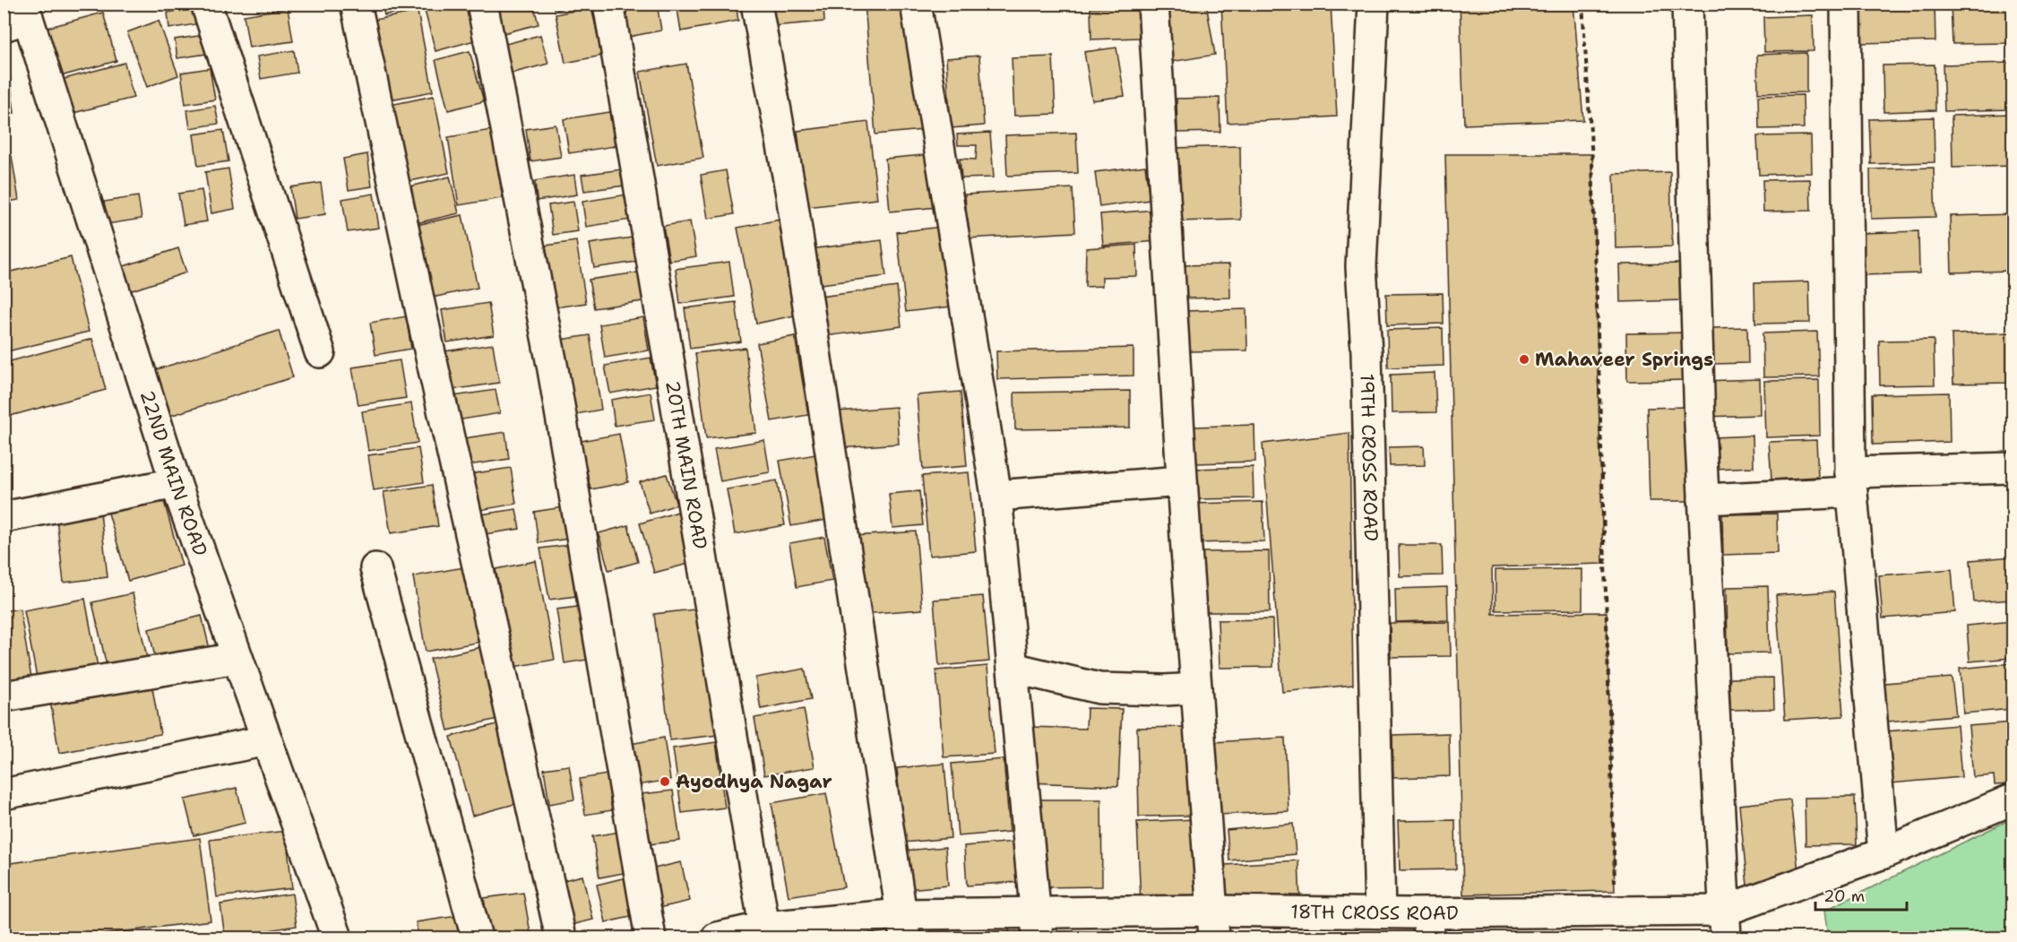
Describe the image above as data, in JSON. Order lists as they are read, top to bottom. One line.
{"streets":{"street":["19TH CROSS ROAD","20TH MAIN ROAD","22ND MAIN ROAD","18TH CROSS ROAD"]},"crossings":[["19TH CROSS ROAD","18TH CROSS ROAD"],["20TH MAIN ROAD","18TH CROSS ROAD"]],"places":["Mahaveer Springs","Ayodhya Nagar"],"scale_bar":"20 m"}
